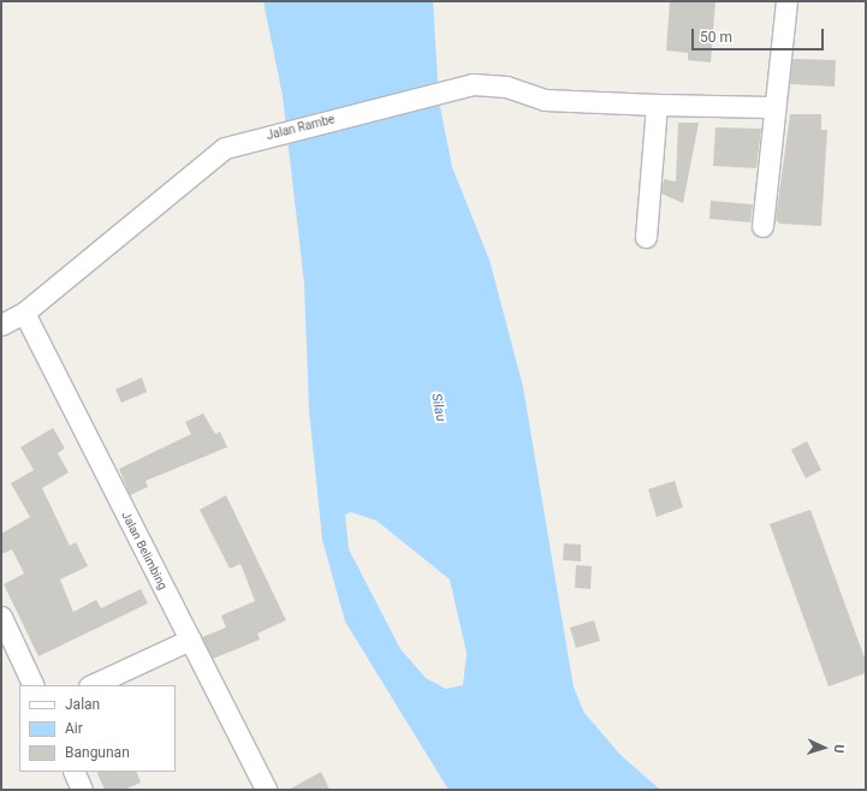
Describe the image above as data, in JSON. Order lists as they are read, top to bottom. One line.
{"streets":{"street":["Jalan Rambe","Jalan Belimbing"]},"crossings":[["Jalan Rambe","Jalan Belimbing"]],"water":["Silau"],"legend":["Jalan","Air","Bangunan"],"scale_bar":"50 m","north":"right"}
